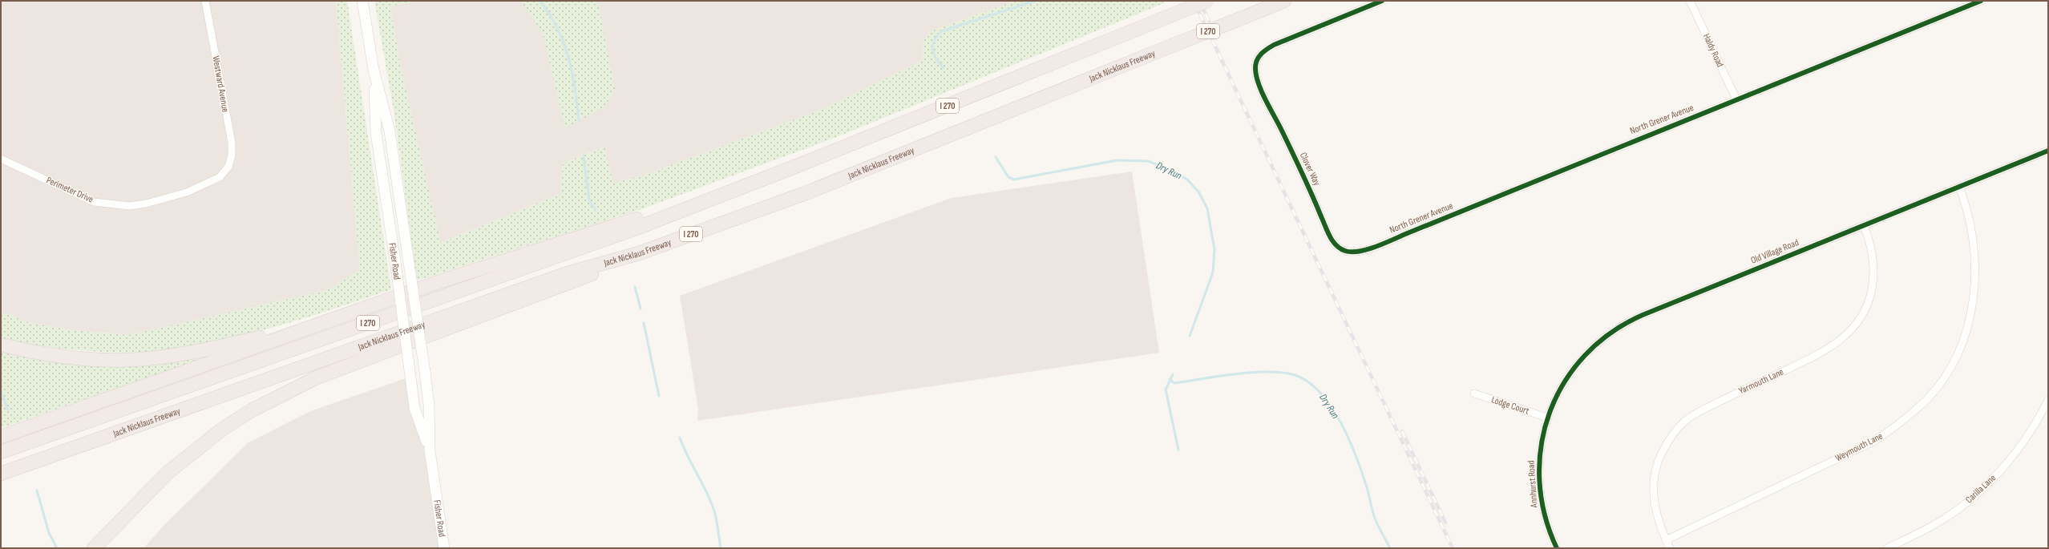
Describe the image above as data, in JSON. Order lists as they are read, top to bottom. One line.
{"streets":{"highway":["I 270","Jack Nicklaus Freeway"],"main road":["Fisher Road"],"street":["Haldy Road","Westward Avenue","North Grener Avenue","Clover Way","Perimeter Drive","Old Village Road","Yarmouth Lane","Lodge Court","Weymouth Lane","Annhurst Road","Carilla Lane"]},"crossings":[["Haldy Road","North Grener Avenue"],["Westward Avenue","Perimeter Drive"],["North Grener Avenue","Clover Way"],["Old Village Road","Yarmouth Lane"],["Old Village Road","Lodge Court"],["Old Village Road","Weymouth Lane"],["Old Village Road","Annhurst Road"],["Yarmouth Lane","Weymouth Lane"],["Lodge Court","Annhurst Road"]],"water":["Dry Run"]}
